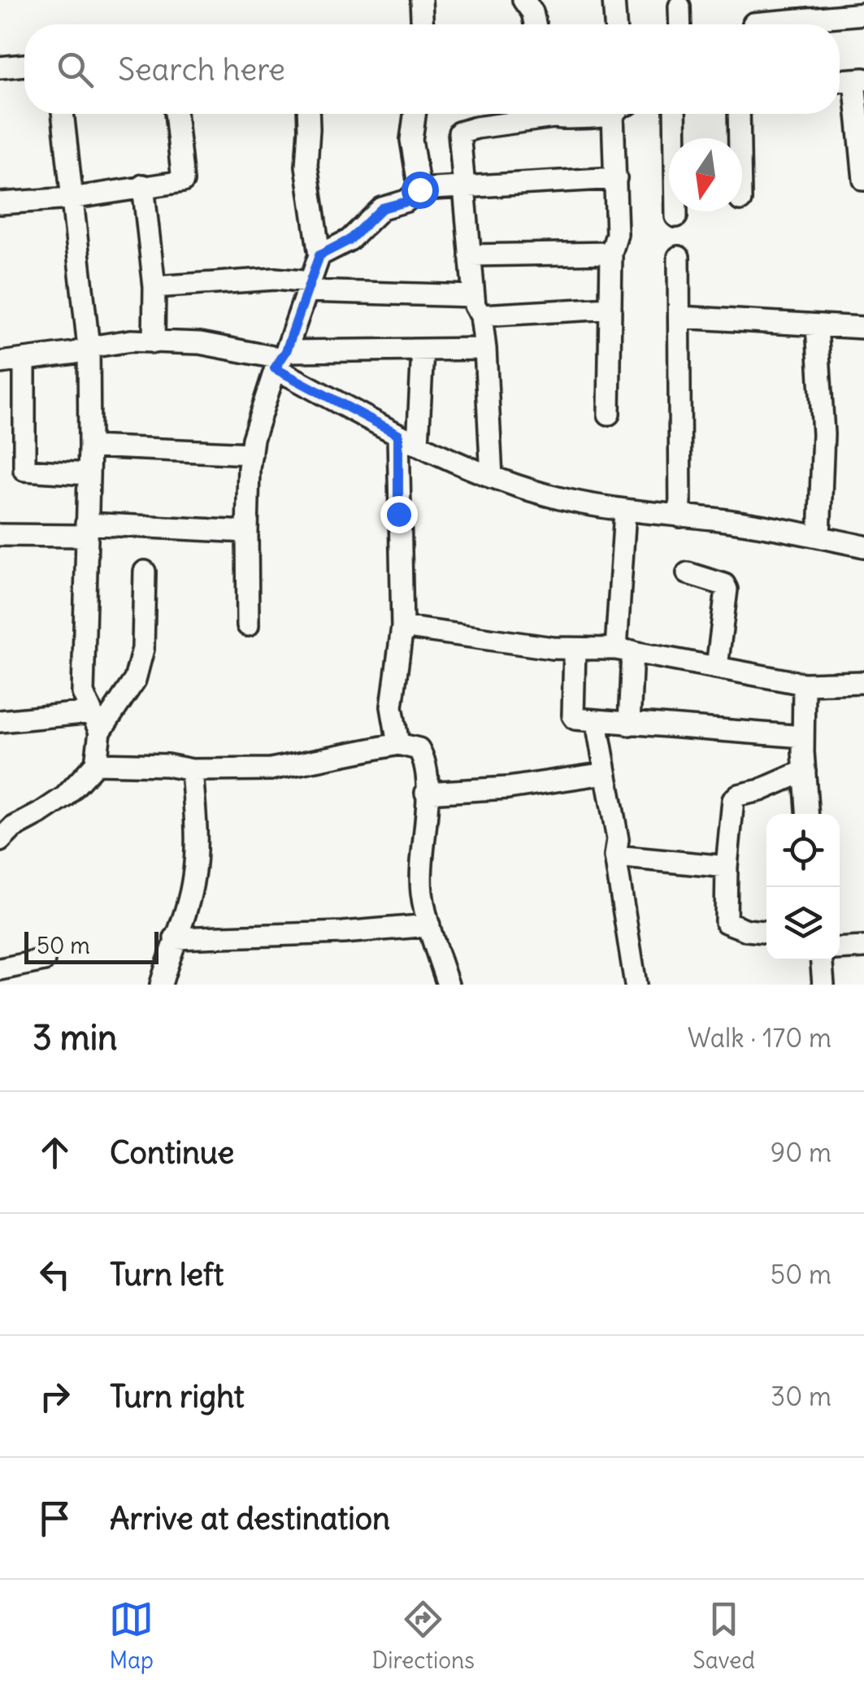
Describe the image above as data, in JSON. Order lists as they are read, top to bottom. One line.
{"scale_bar":"50 m","north":"bottom","page":{"search":"Search here","scale":"50 m","heading":["3 min","Walk · 170 m"],"list":[["Continue","90 m"],["Turn left","50 m"],["Turn right","30 m"],"Arrive at destination"],"nav":["Map","Directions","Saved"]}}
